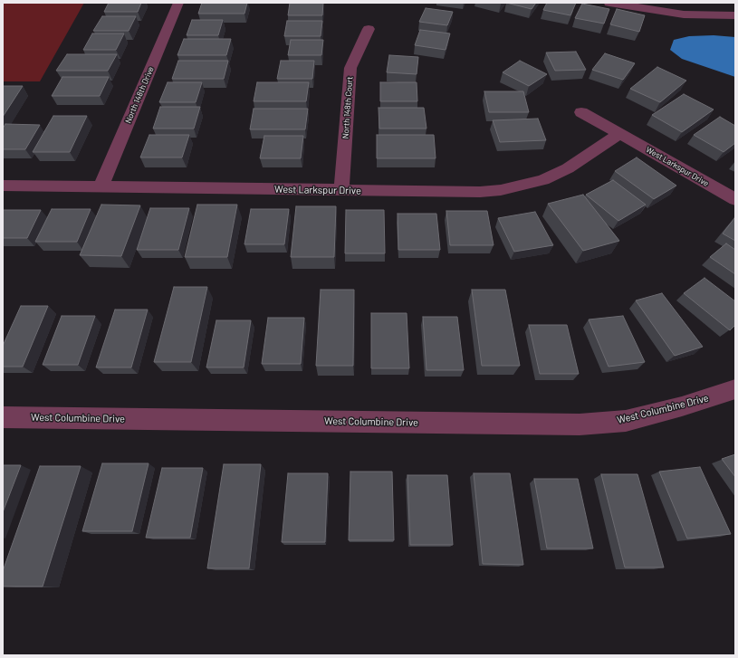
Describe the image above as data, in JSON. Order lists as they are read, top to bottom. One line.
{"streets":{"street":["North 148th Drive","North 148th Court","West Larkspur Drive","West Columbine Drive"]},"crossings":[["North 148th Drive","West Larkspur Drive"],["North 148th Court","West Larkspur Drive"]]}
